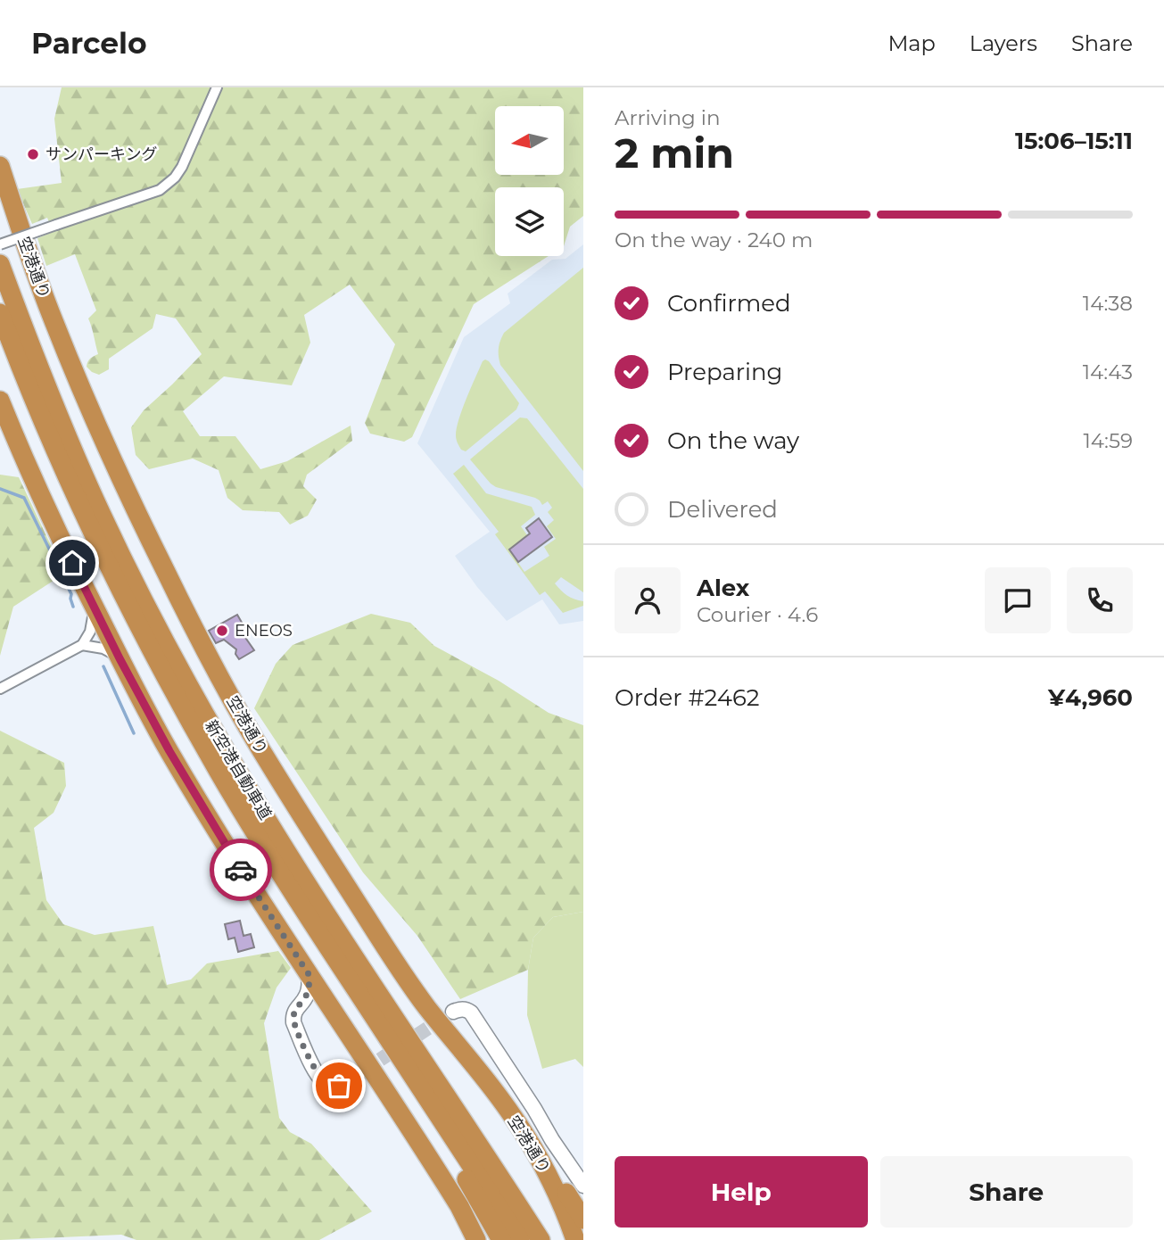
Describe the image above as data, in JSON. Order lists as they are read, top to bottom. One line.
{"streets":{"highway":["空港通り","新空港自動車道"]},"places":["サンパーキング","ENEOS"],"north":"left","page":{"header":"Parcelo","nav":["Map","Layers","Share"],"heading":["2 min","Arriving in","15:06–15:11"],"panel":["Alex","Courier · 4.6","Order #2462","¥4,960"],"bar":"On the way · 240 m","list":[["Confirmed","14:38"],["Preparing","14:43"],["On the way","14:59"],"Delivered"],"buttons":["Help","Share"]}}
